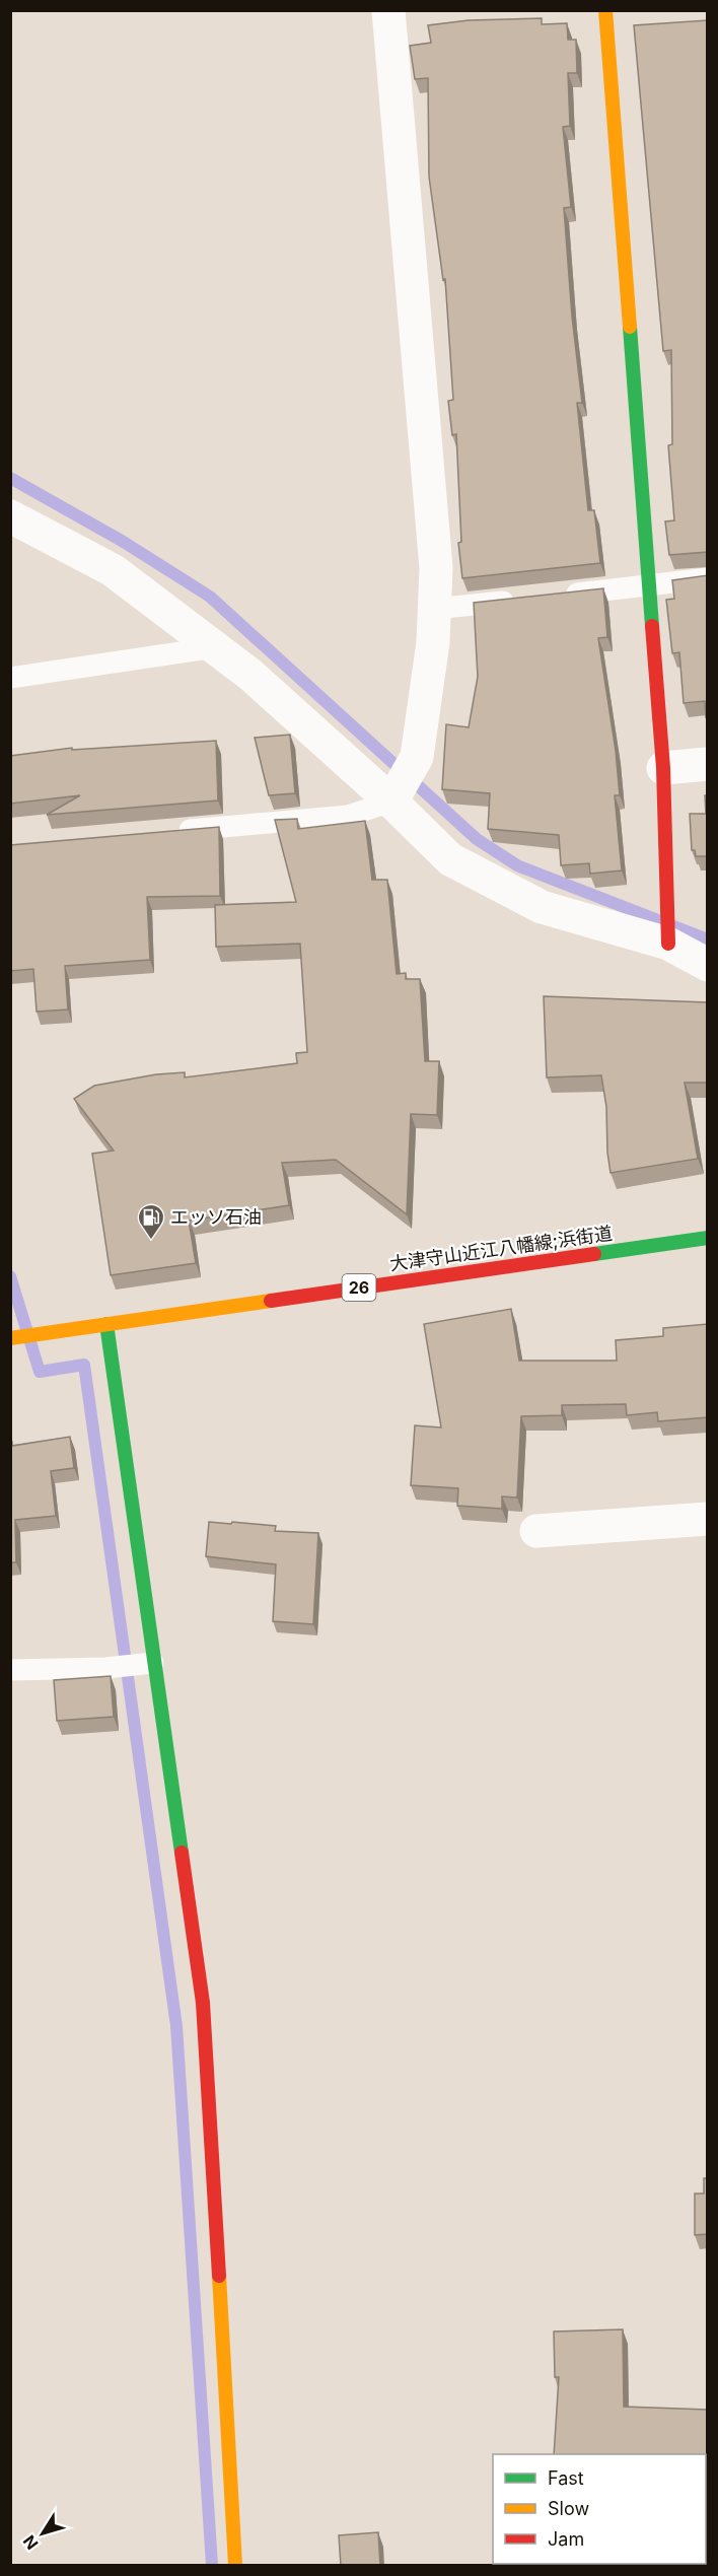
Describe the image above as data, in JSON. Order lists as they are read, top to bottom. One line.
{"streets":{"street":["大津守山近江八幡線;浜街道","26"]},"places":{"fuel station":["エッソ石油"]},"legend":["Fast","Slow","Jam"],"north":"bottom left"}
